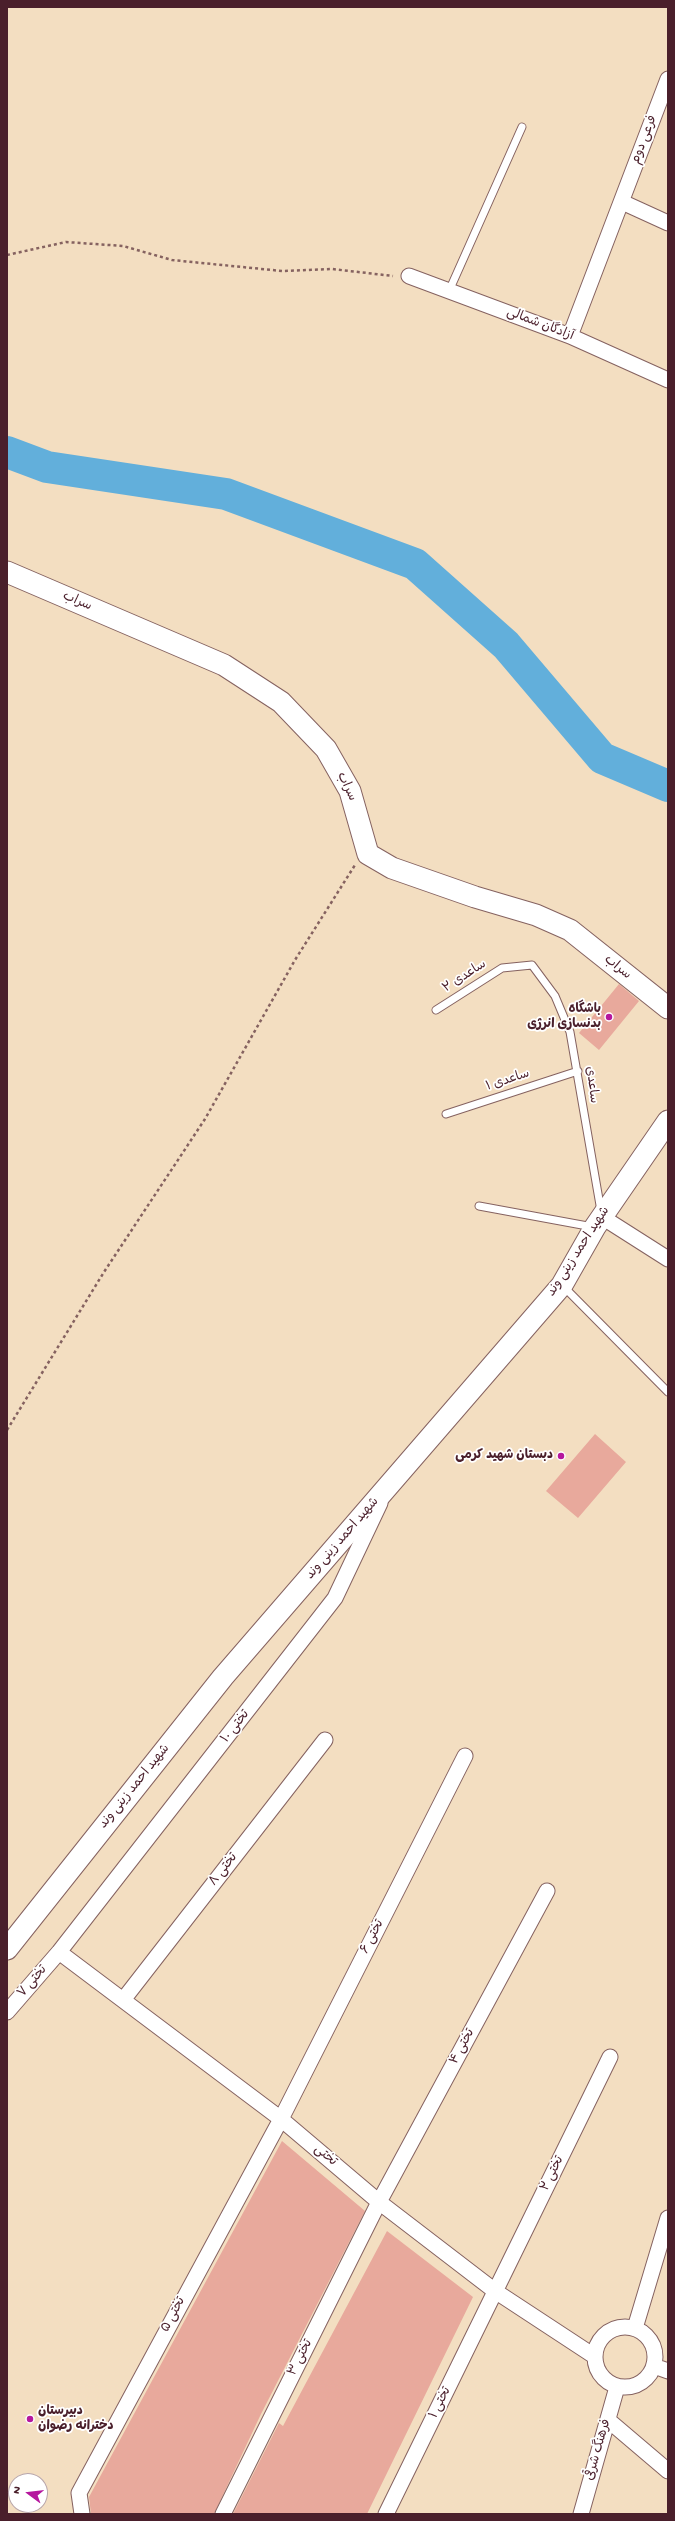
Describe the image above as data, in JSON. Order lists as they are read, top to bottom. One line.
{"streets":{"main road":["سراب","شهید احمد زینی وند"],"street":["فرعی دوم","آزادگان شمالی","تختی ۱۰","تختی ۸","تختی ۶","تختی ۷","تختی ۴","تختی","تختی ۲","تختی ۵","تختی ۳","تختی ۱","فرهنگ شرقی"],"lane":["ساعدی ۲","ساعدی ۱","ساعدی"]},"crossings":[["فرعی دوم","آزادگان شمالی"],["ساعدی ۲","ساعدی"],["ساعدی ۱","ساعدی"],["ساعدی","شهید احمد زینی وند"],["شهید احمد زینی وند","تختی ۱۰"],["تختی ۱۰","تختی ۷"],["تختی ۱۰","تختی"],["تختی ۸","تختی"],["تختی ۶","تختی"],["تختی ۶","تختی ۵"],["تختی ۷","تختی"],["تختی ۴","تختی"],["تختی ۴","تختی ۳"],["تختی","تختی ۲"],["تختی","تختی ۵"],["تختی","تختی ۳"],["تختی","تختی ۱"],["تختی","فرهنگ شرقی"],["تختی ۲","تختی ۱"]],"places":["باشگاه بدنسازی انرژی","دبستان شهید کرمی","دبیرستان دخترانه رضوان"],"north":"left"}
